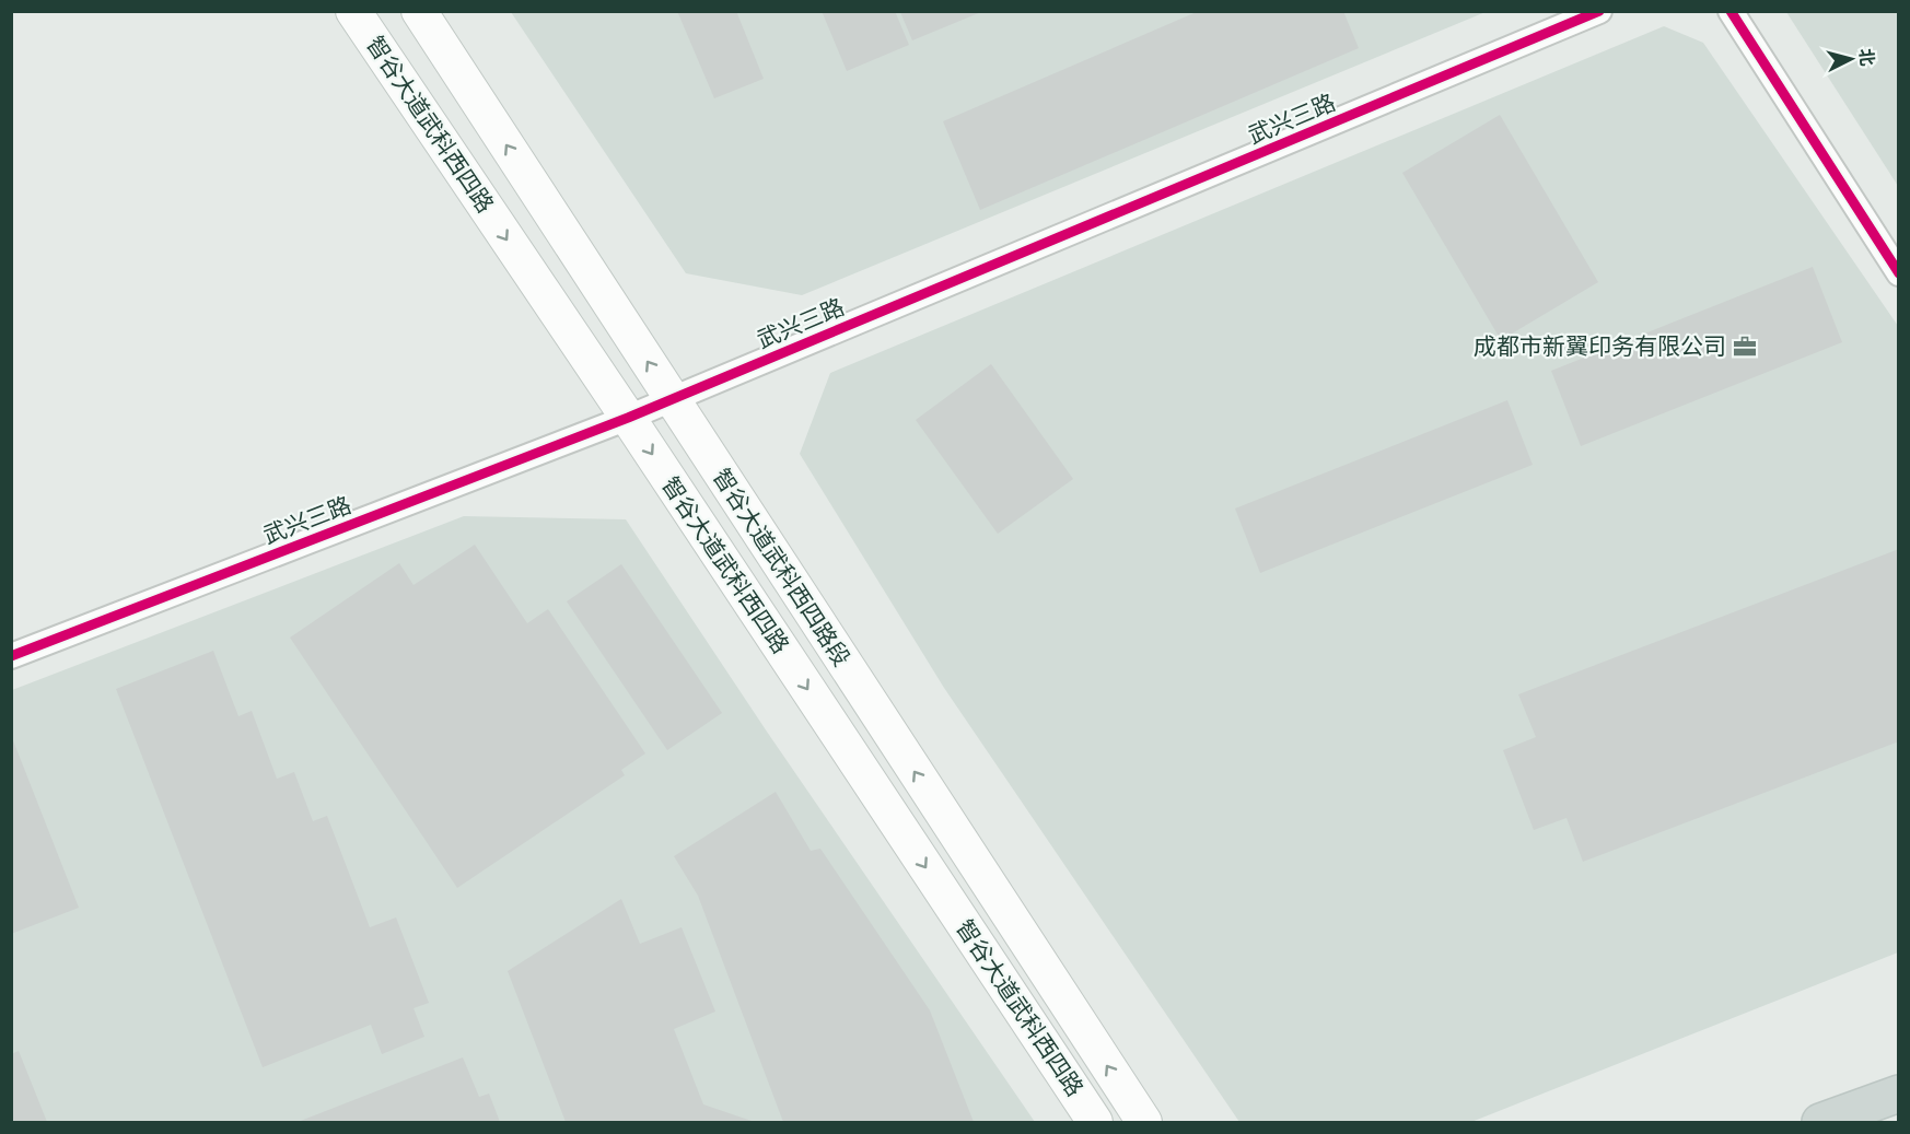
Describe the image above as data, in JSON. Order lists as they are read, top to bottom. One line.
{"streets":{"main road":["智谷大道武科西四路","智谷大道武科西四路段"],"street":["武兴三路"]},"crossings":[["武兴三路","智谷大道武科西四路"],["武兴三路","智谷大道武科西四路段"]],"one_way":["智谷大道武科西四路","智谷大道武科西四路段"],"places":{"office":["成都市新翼印务有限公司"]},"north":"right"}
